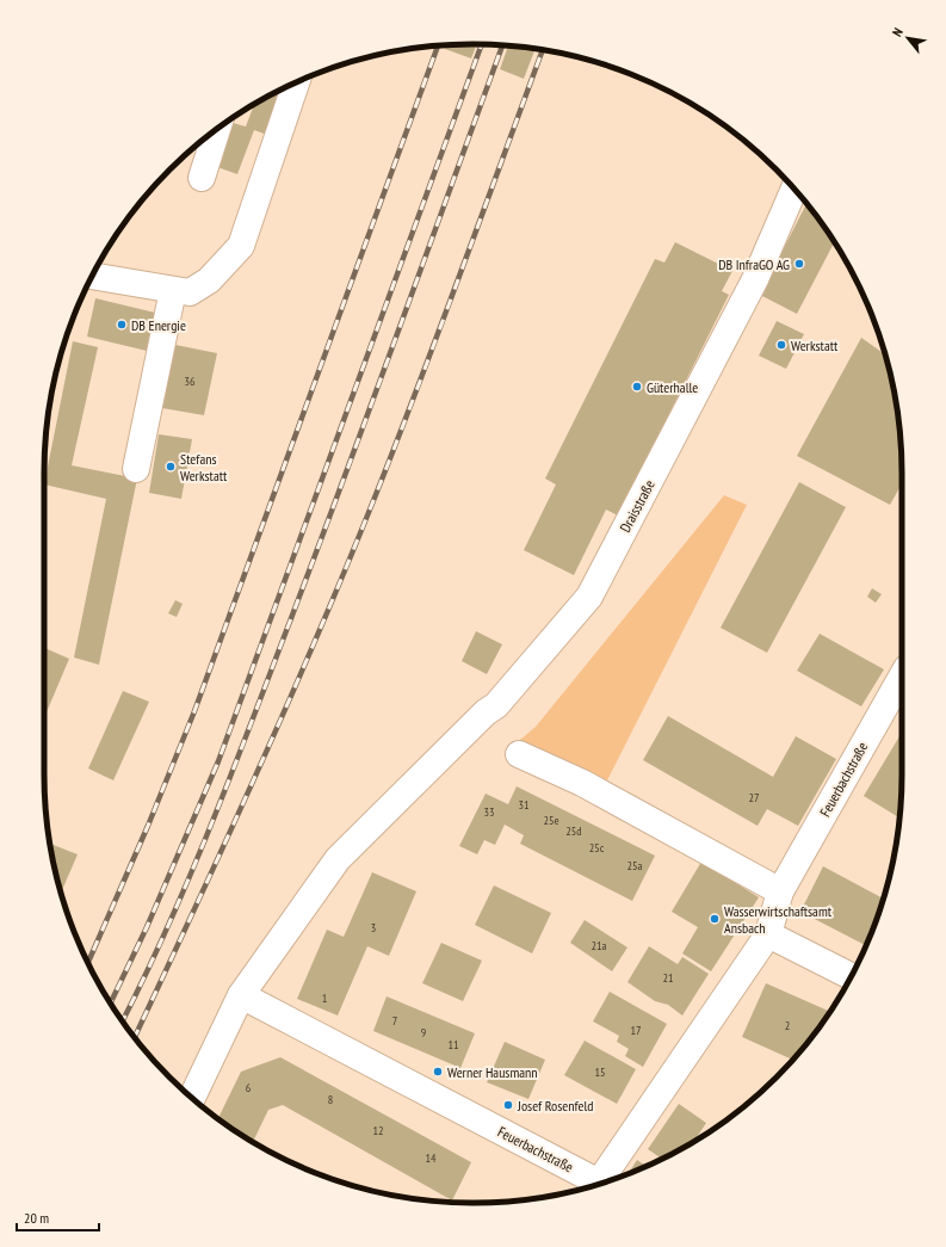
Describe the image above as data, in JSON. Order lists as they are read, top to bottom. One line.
{"streets":{"street":["Draisstraße","Feuerbachstraße"]},"crossings":[["Draisstraße","Feuerbachstraße"]],"places":["DB InfraGO AG","DB Energie","Werkstatt","Güterhalle","Stefans Werkstatt","Wasserwirtschaftsamt Ansbach","Werner Hausmann","Josef Rosenfeld"],"house_numbers":["36","27","31","33","25e","25d","25c","25a","3","21a","21","1","7","2","17","9","11","15","6","8","12","14"],"scale_bar":"20 m","north":"top left"}
